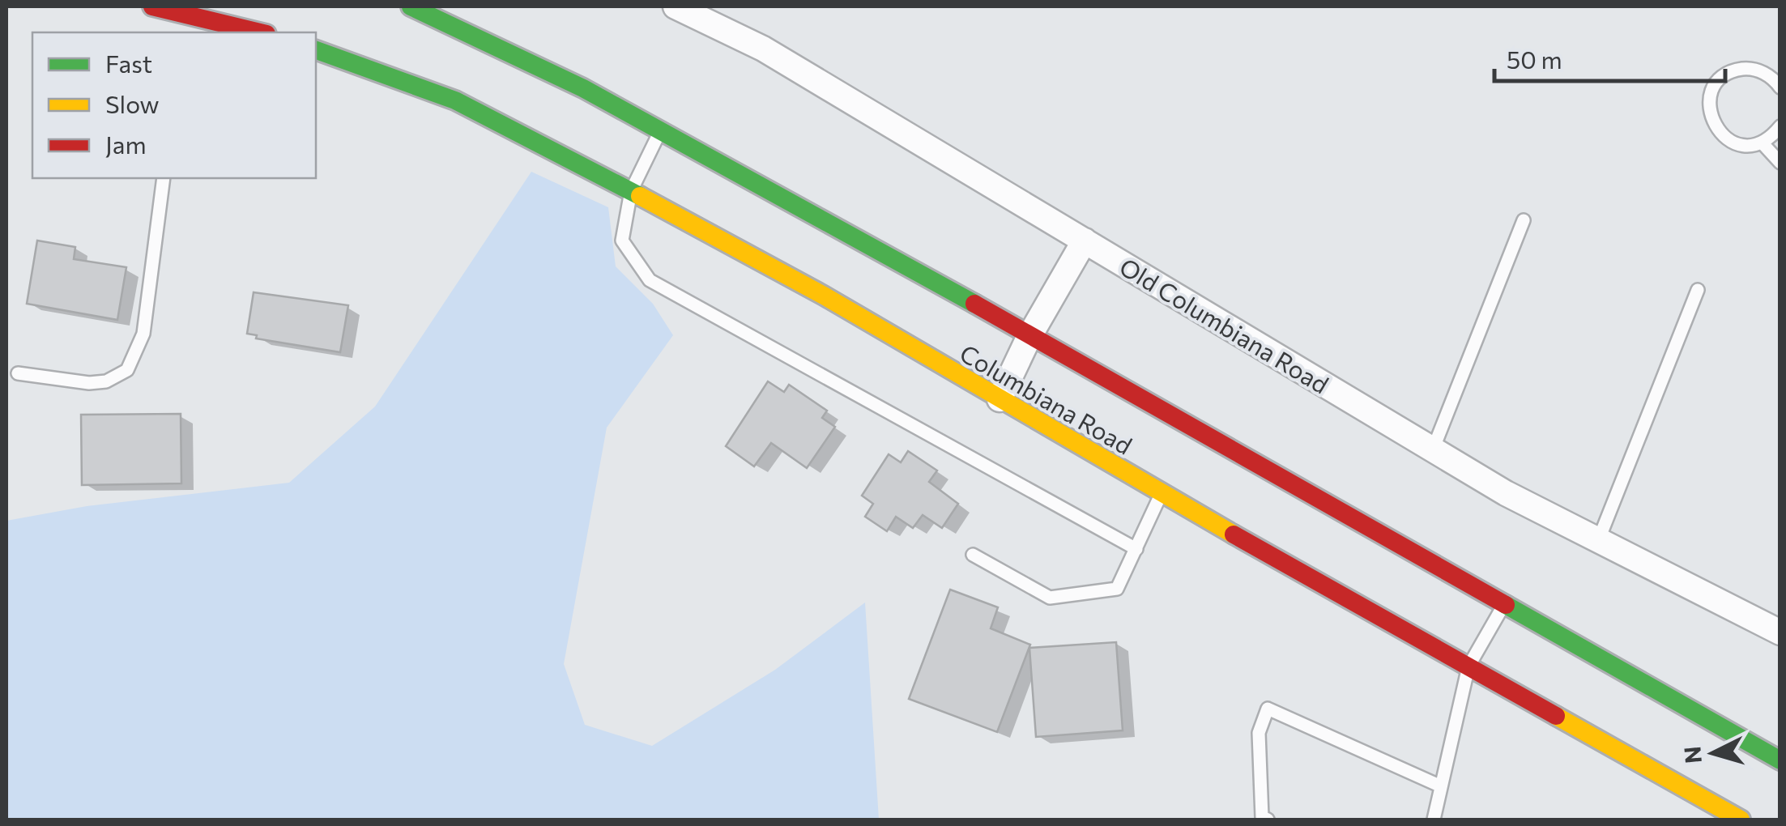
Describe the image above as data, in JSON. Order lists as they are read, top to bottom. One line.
{"streets":{"main road":["Columbiana Road"],"street":["Old Columbiana Road"]},"legend":["Fast","Slow","Jam"],"scale_bar":"50 m","north":"left"}
